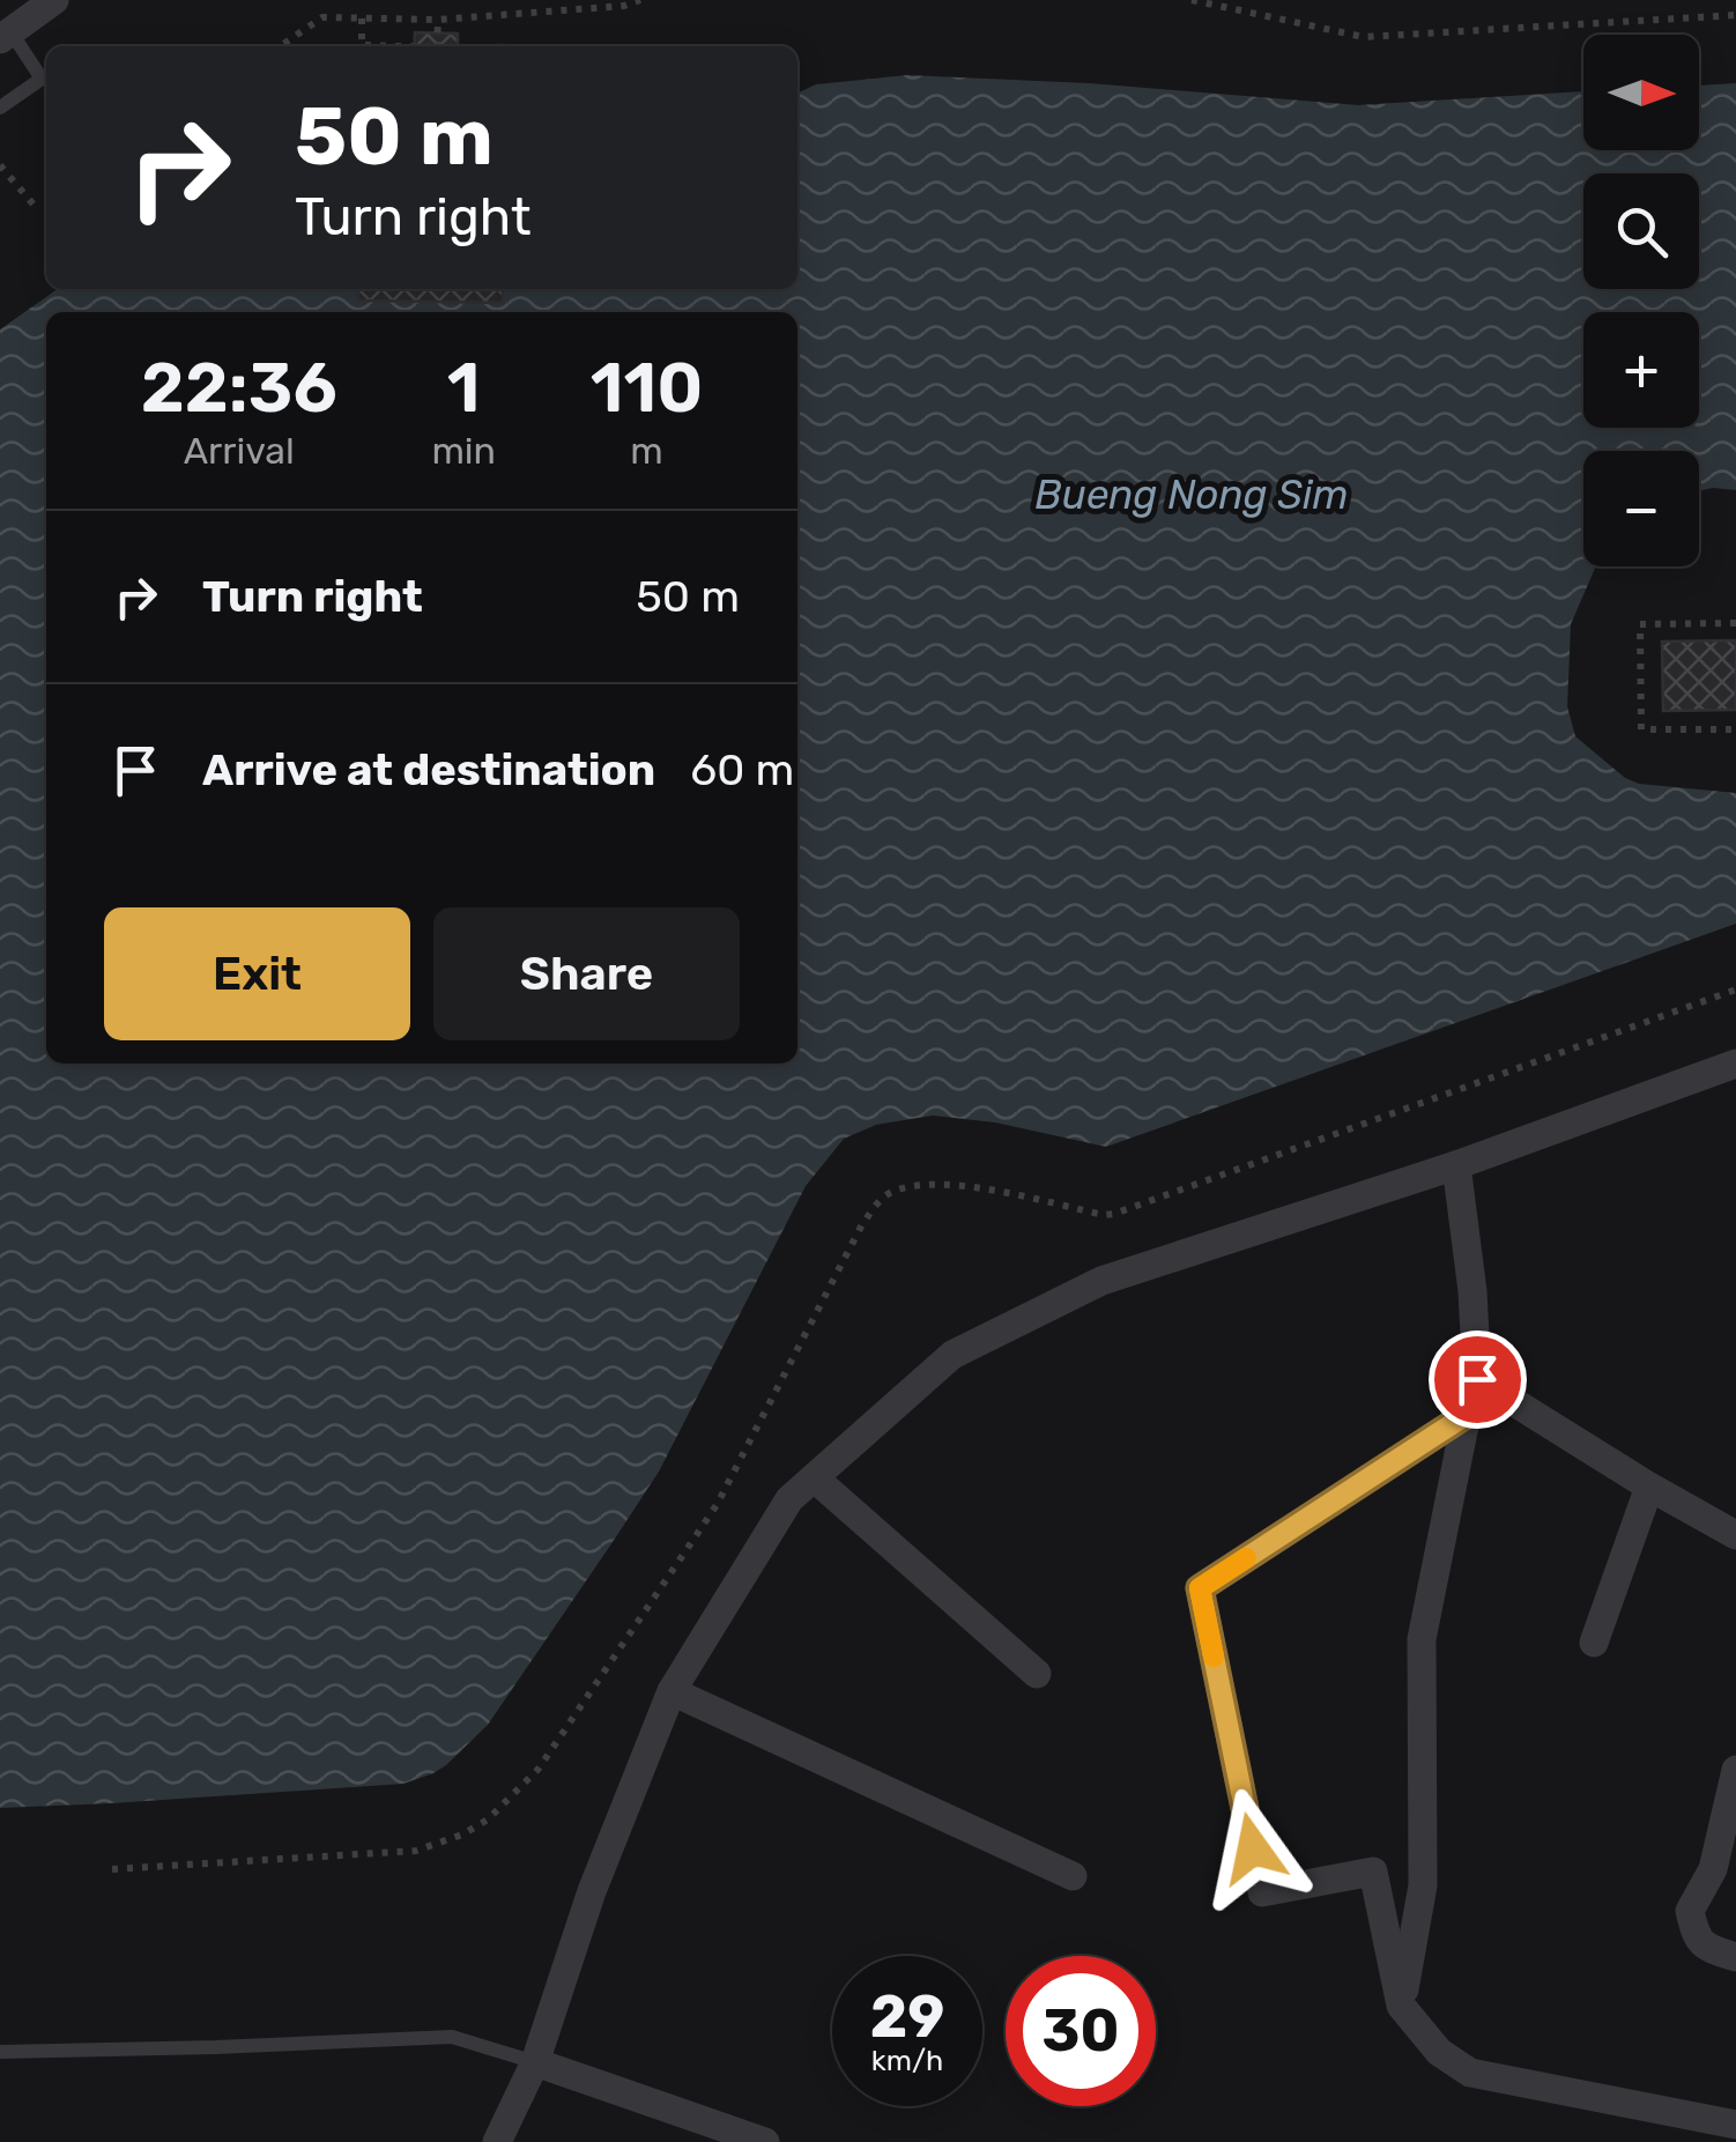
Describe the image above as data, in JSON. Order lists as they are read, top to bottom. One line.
{"water":["Bueng Nong Sim"],"north":"right","page":{"map_buttons":["+","−"],"turn":["50 m","Turn right"],"eta":["22:36","Arrival","1","min","110","m"],"list":[{"name":"Turn right","value":"50 m"},{"name":"Arrive at destination","value":"60 m"}],"buttons":["Exit","Share"],"speed":"29 km/h","limit":"30"}}
